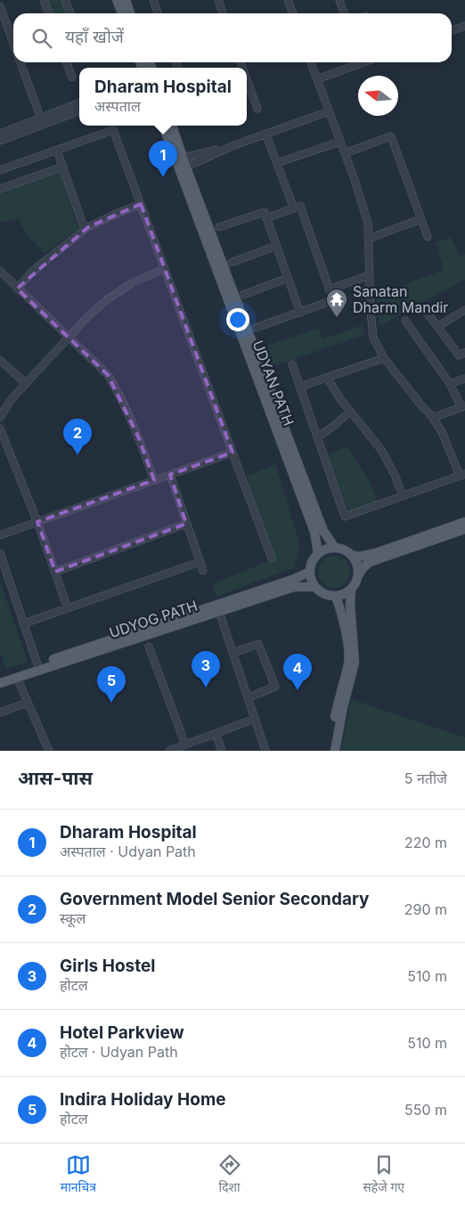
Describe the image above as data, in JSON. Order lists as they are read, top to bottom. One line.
{"streets":{"main road":["UDYAN PATH","UDYOG PATH"]},"crossings":[["UDYAN PATH","UDYOG PATH"]],"places":{"temple":["Sanatan Dharm Mandir"]},"north":"left","page":{"search":"यहाँ खोजें","popup":["Dharam Hospital","अस्पताल"],"pins":["1","2","3","4","5"],"heading":["आस-पास","5 नतीजे"],"list":[{"mark":"1","name":"Dharam Hospital","note":"अस्पताल · Udyan Path","value":"220 m"},{"mark":"2","name":"Government Model Senior Secondary","note":"स्कूल","value":"290 m"},{"mark":"3","name":"Girls Hostel","note":"होटल","value":"510 m"},{"mark":"4","name":"Hotel Parkview","note":"होटल · Udyan Path","value":"510 m"},{"mark":"5","name":"Indira Holiday Home","note":"होटल","value":"550 m"}],"nav":["मानचित्र","दिशा","सहेजे गए"]}}
